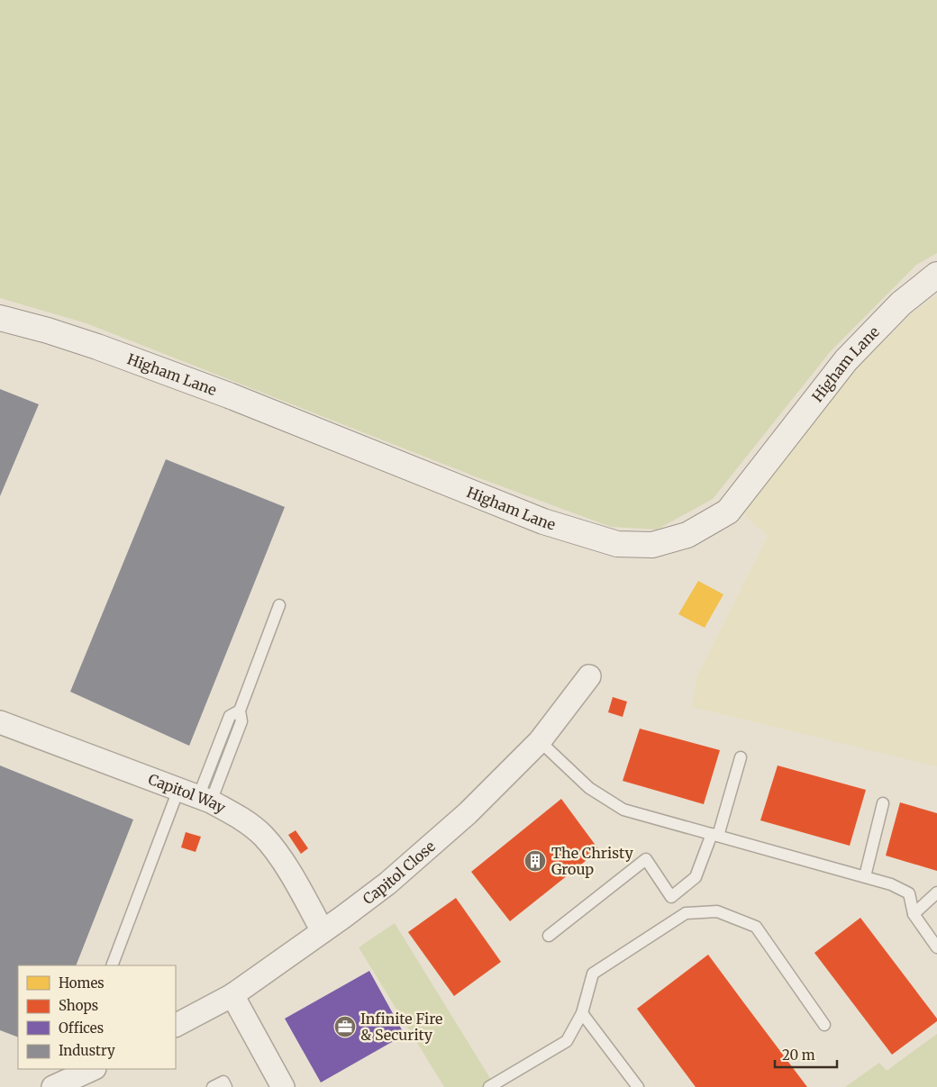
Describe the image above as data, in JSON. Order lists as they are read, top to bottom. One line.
{"streets":{"street":["Higham Lane","Capitol Way","Capitol Close"]},"crossings":[["Capitol Way","Capitol Close"]],"places":{"building":["The Christy Group"],"office":["Infinite Fire & Security"]},"legend":["Homes","Shops","Offices","Industry"],"scale_bar":"20 m"}
